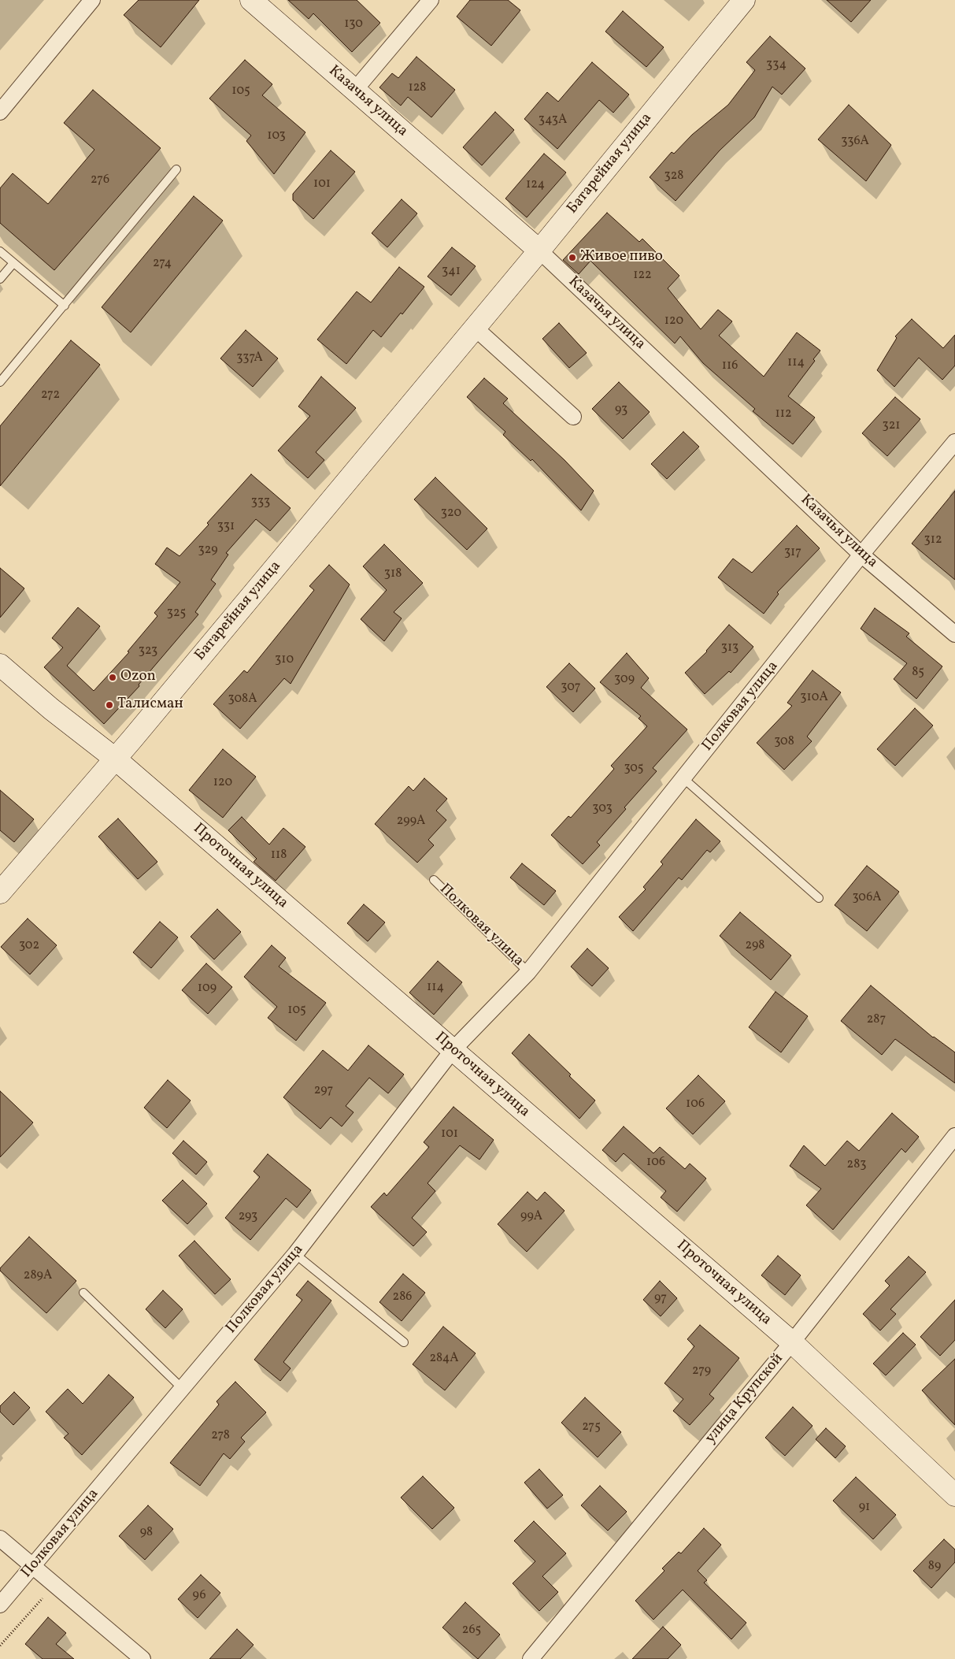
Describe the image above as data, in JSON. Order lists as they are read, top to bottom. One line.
{"streets":{"street":["Казачья улица","Батарейная улица","Полковая улица","Проточная улица","улица Крупской"]},"crossings":[["Казачья улица","Батарейная улица"],["Казачья улица","Полковая улица"],["Батарейная улица","Проточная улица"],["Полковая улица","Проточная улица"],["Проточная улица","улица Крупской"]],"places":["Живое пиво","Ozon","Талисман"],"house_numbers":["130","334","128","105","343А","103","336А","328","276","101","124","274","341","122","120","337А","114","116","272","93","112","321","333","320","331","312","329","317","318","325","313","323","310","85","309","307","310А","308А","308","305","120","303","299А","118","306А","302","298","114","109","105","287","297","106","101","106","283","293","99А","289А","286","97","284А","279","275","278","91","98","89","96","265"]}
